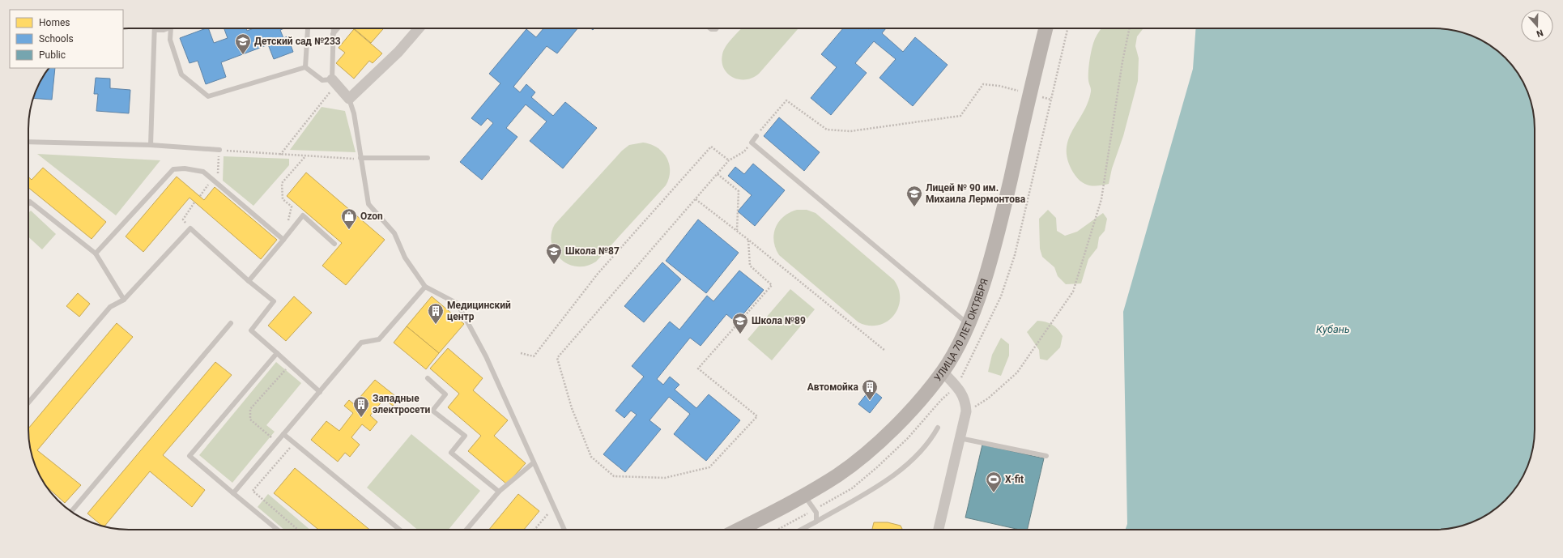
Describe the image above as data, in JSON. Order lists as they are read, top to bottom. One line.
{"streets":{"main road":["УЛИЦА 70 ЛЕТ ОКТЯБРЯ"]},"water":["Кубань"],"places":{"school or university":["Детский сад №233","Лицей № 90 им. Михаила Лермонтова","Школа №87","Школа №89"],"shop":["Ozon"],"building":["Медицинский центр","Автомойка","Западные электросети"],"sports":["X-fit"]},"legend":["Homes","Schools","Public"],"north":"bottom"}
